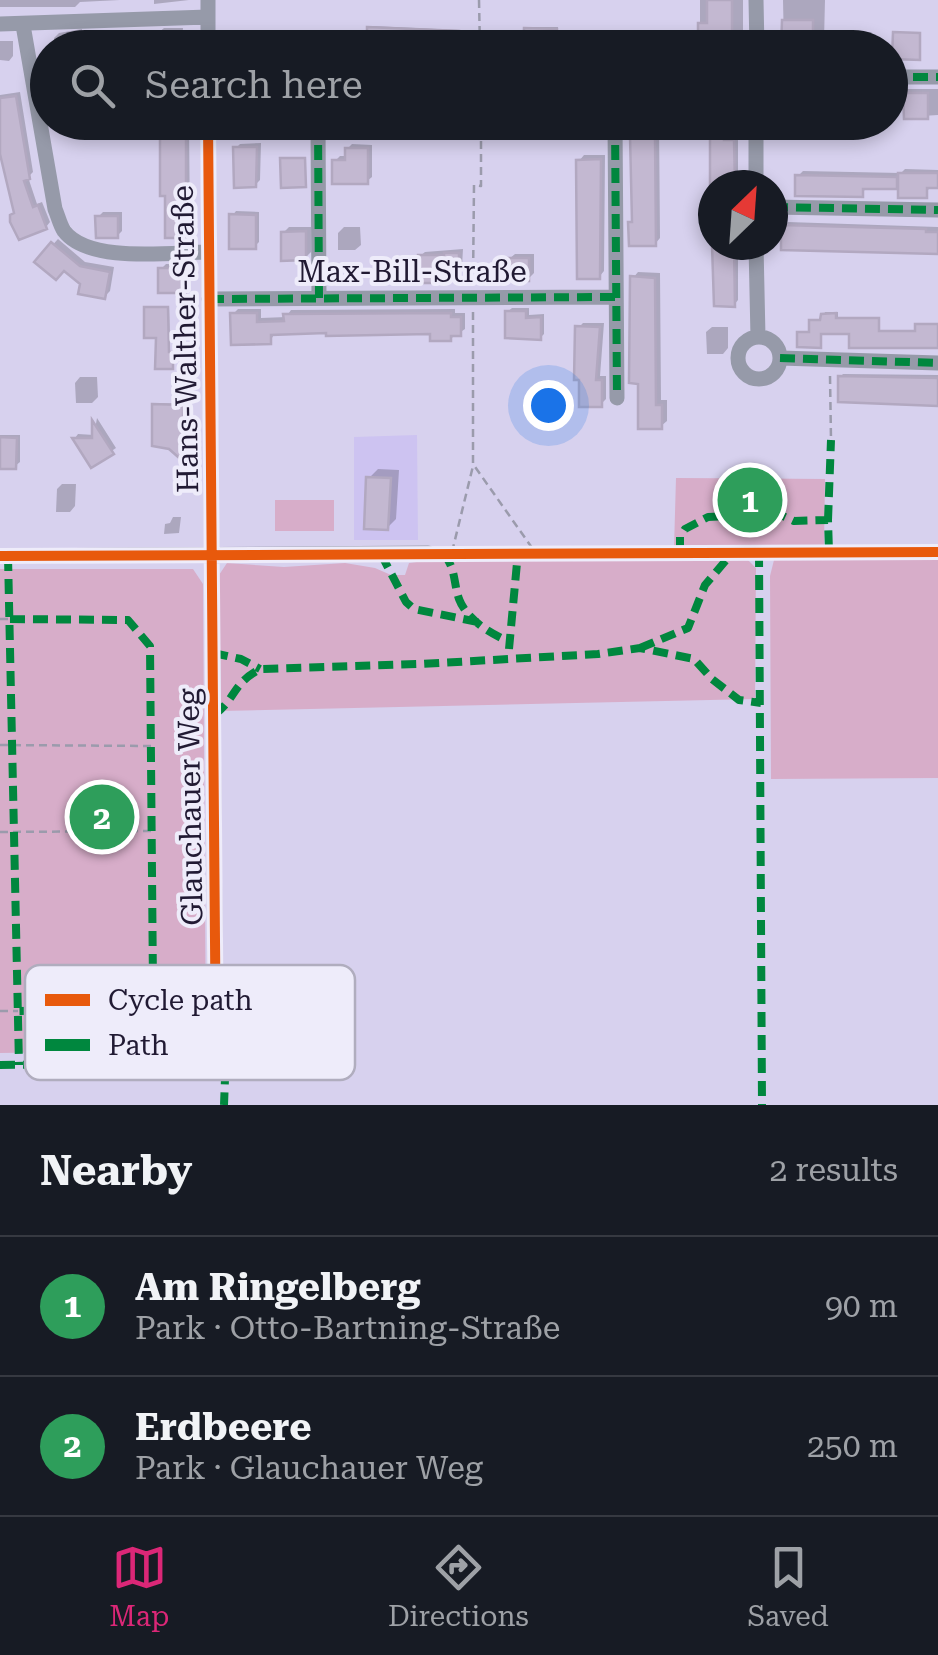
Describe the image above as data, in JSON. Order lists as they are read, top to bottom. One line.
{"streets":{"street":["Max-Bill-Straße","Hans-Walther-Straße","Glauchauer Weg"]},"crossings":[["Max-Bill-Straße","Hans-Walther-Straße"],["Hans-Walther-Straße","Glauchauer Weg"]],"legend":["Cycle path","Path"],"north":"top right","page":{"search":"Search here","pins":["1","2"],"heading":["Nearby","2 results"],"list":[{"mark":"1","name":"Am Ringelberg","note":"Park · Otto-Bartning-Straße","value":"90 m"},{"mark":"2","name":"Erdbeere","note":"Park · Glauchauer Weg","value":"250 m"}],"nav":["Map","Directions","Saved"]}}
